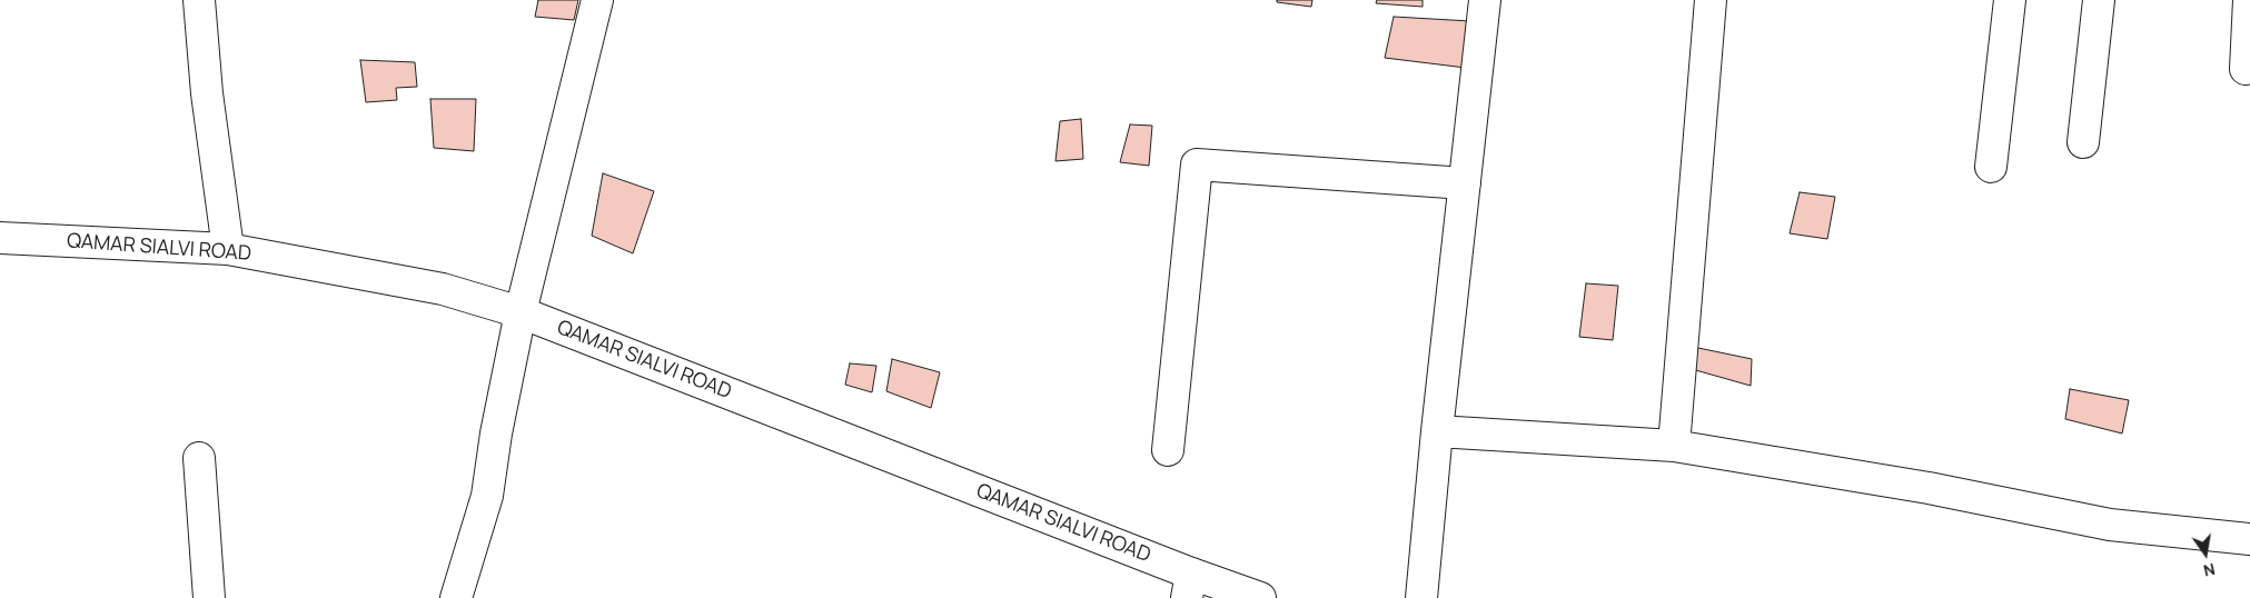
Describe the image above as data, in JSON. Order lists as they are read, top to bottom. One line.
{"streets":{"street":["QAMAR SIALVI ROAD"]},"north":"bottom"}
